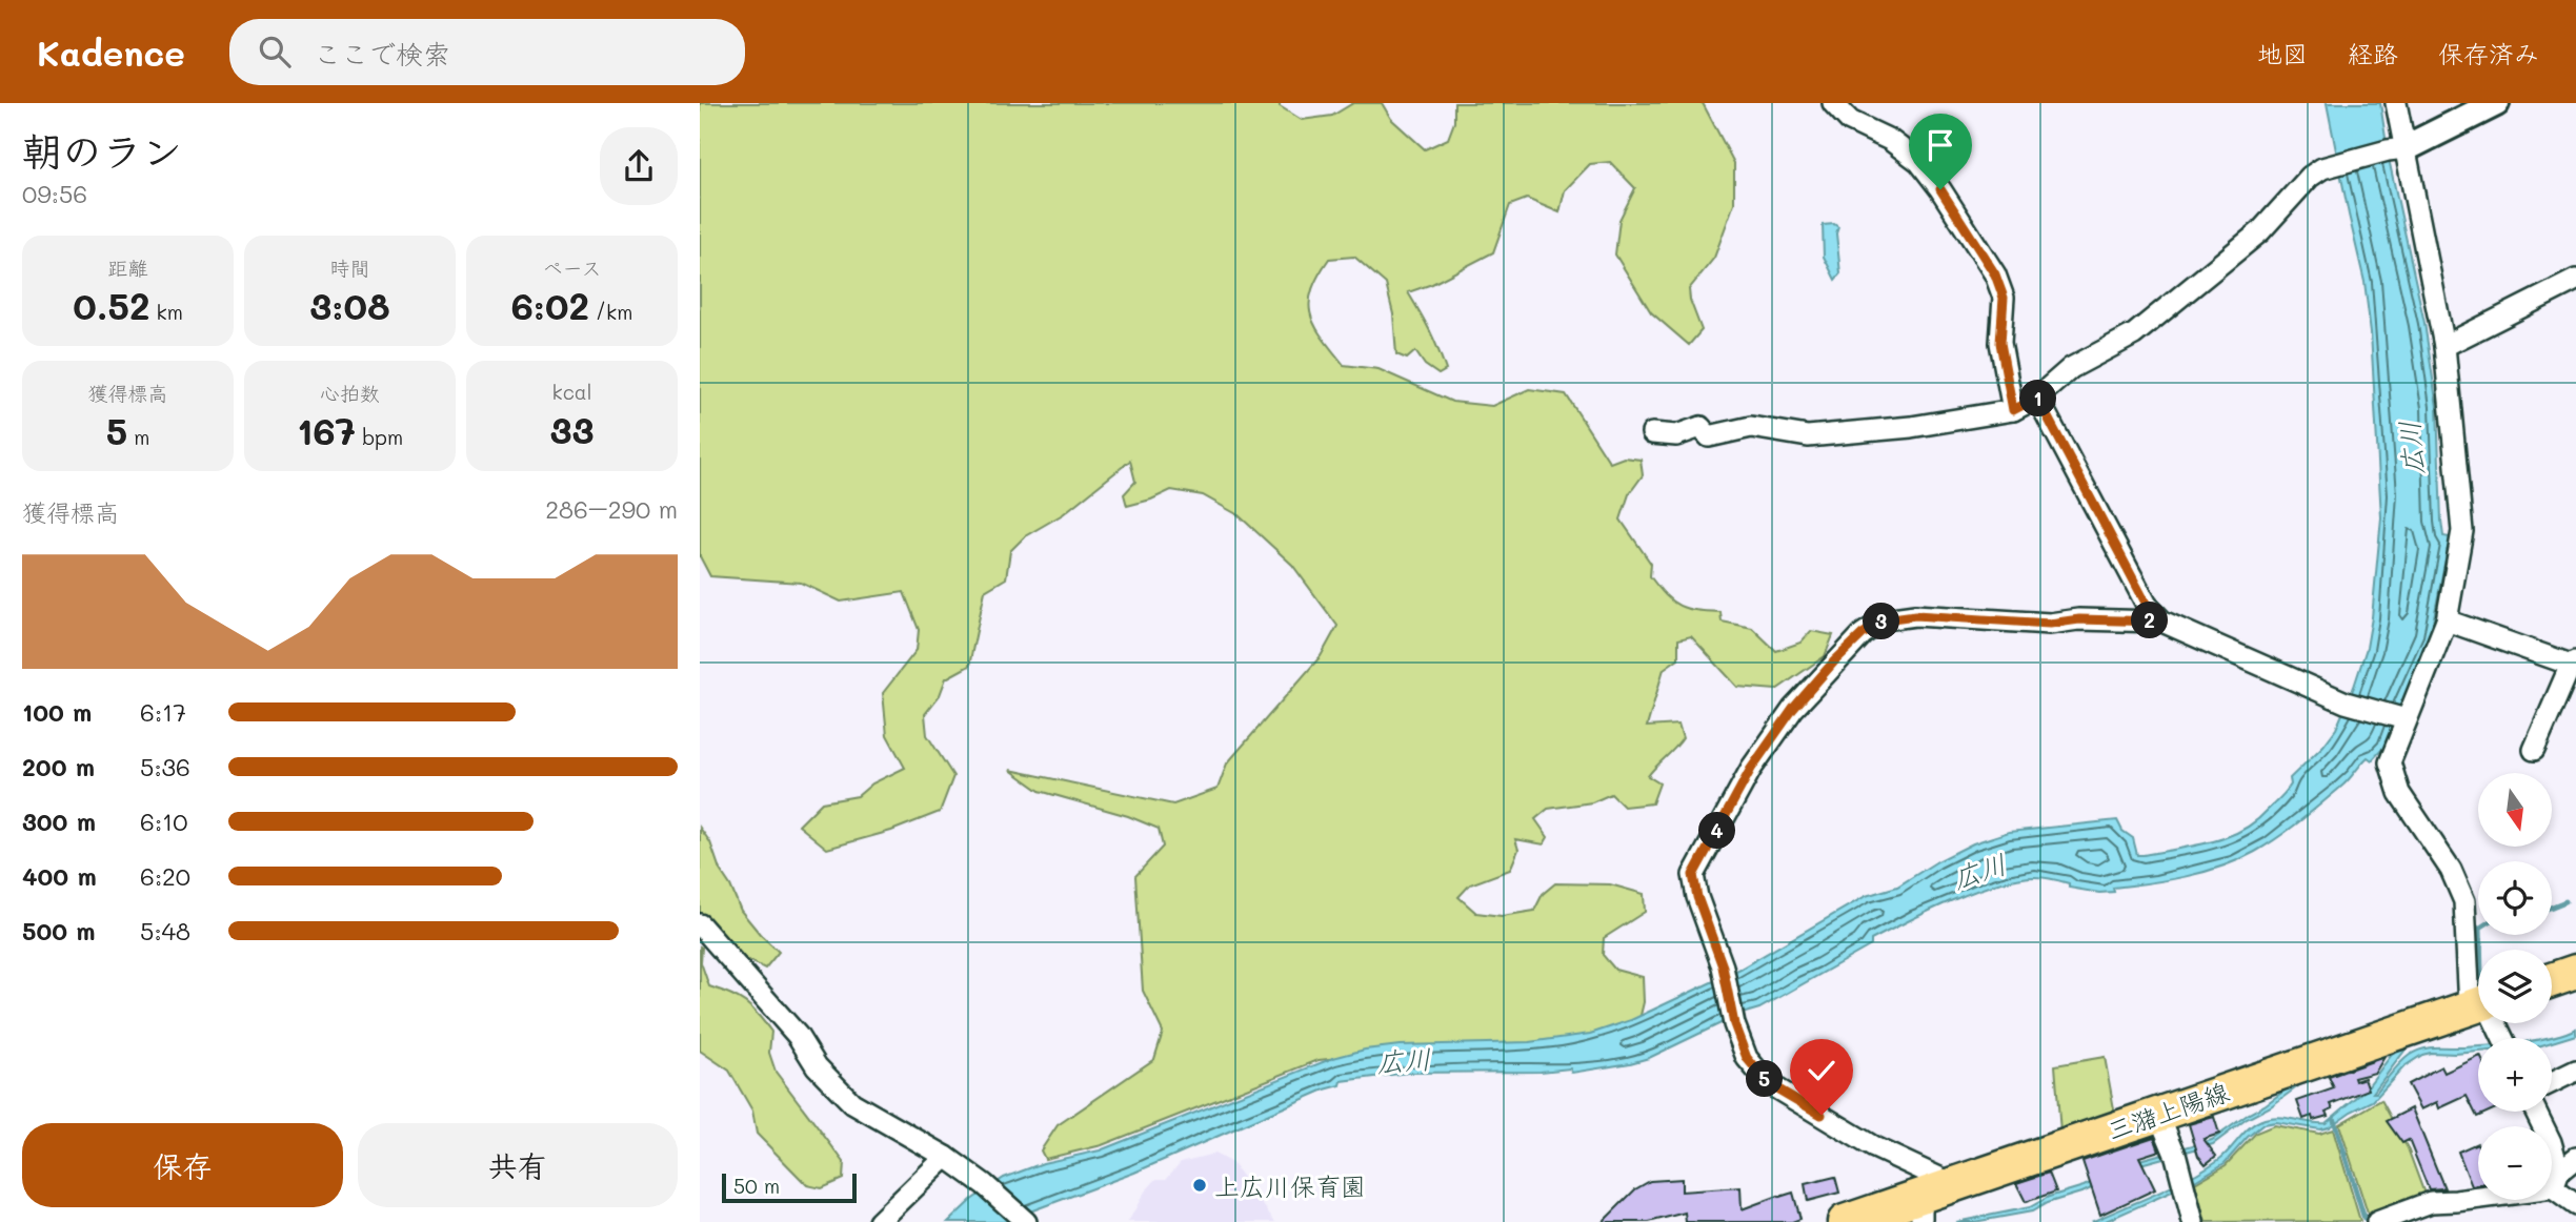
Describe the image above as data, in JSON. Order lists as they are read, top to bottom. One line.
{"streets":{"main road":["三潴上陽線"]},"water":["広川"],"places":["上広川保育園"],"scale_bar":"50 m","north":"bottom","page":{"header":"Kadence","search":"ここで検索","nav":["地図","経路","保存済み"],"heading":["朝のラン","09:56"],"stats":[["距離","0.52 km"],["時間","3:08"],["ペース","6:02 /km"],["獲得標高","5 m"],["心拍数","167 bpm"],["kcal","33"]],"pins":["1","2","3","4","5"],"chart":["獲得標高","286–290 m"],"list":[{"name":"100 m","note":"6:17"},{"name":"200 m","note":"5:36"},{"name":"300 m","note":"6:10"},{"name":"400 m","note":"6:20"},{"name":"500 m","note":"5:48"}],"map_buttons":["+","−"],"buttons":["保存","共有"],"scale":"50 m"}}
